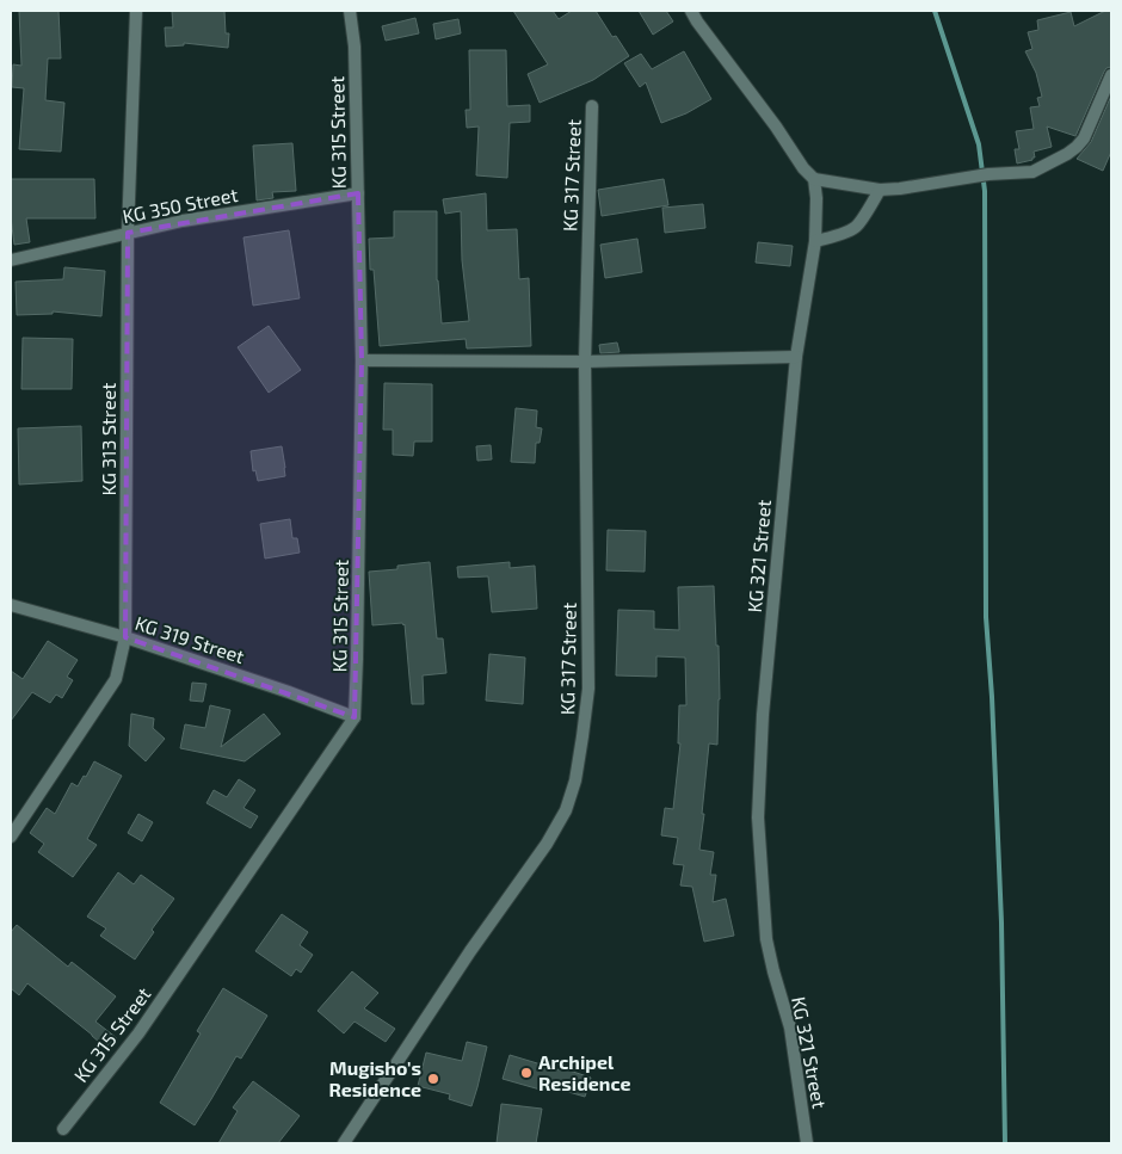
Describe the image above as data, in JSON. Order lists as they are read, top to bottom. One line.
{"streets":{"street":["KG 315 Street","KG 317 Street","KG 350 Street","KG 313 Street","KG 321 Street","KG 319 Street"]},"crossings":[["KG 315 Street","KG 350 Street"],["KG 315 Street","KG 319 Street"],["KG 350 Street","KG 313 Street"],["KG 313 Street","KG 319 Street"]],"places":["Archipel Residence","Mugisho's Residence"]}
